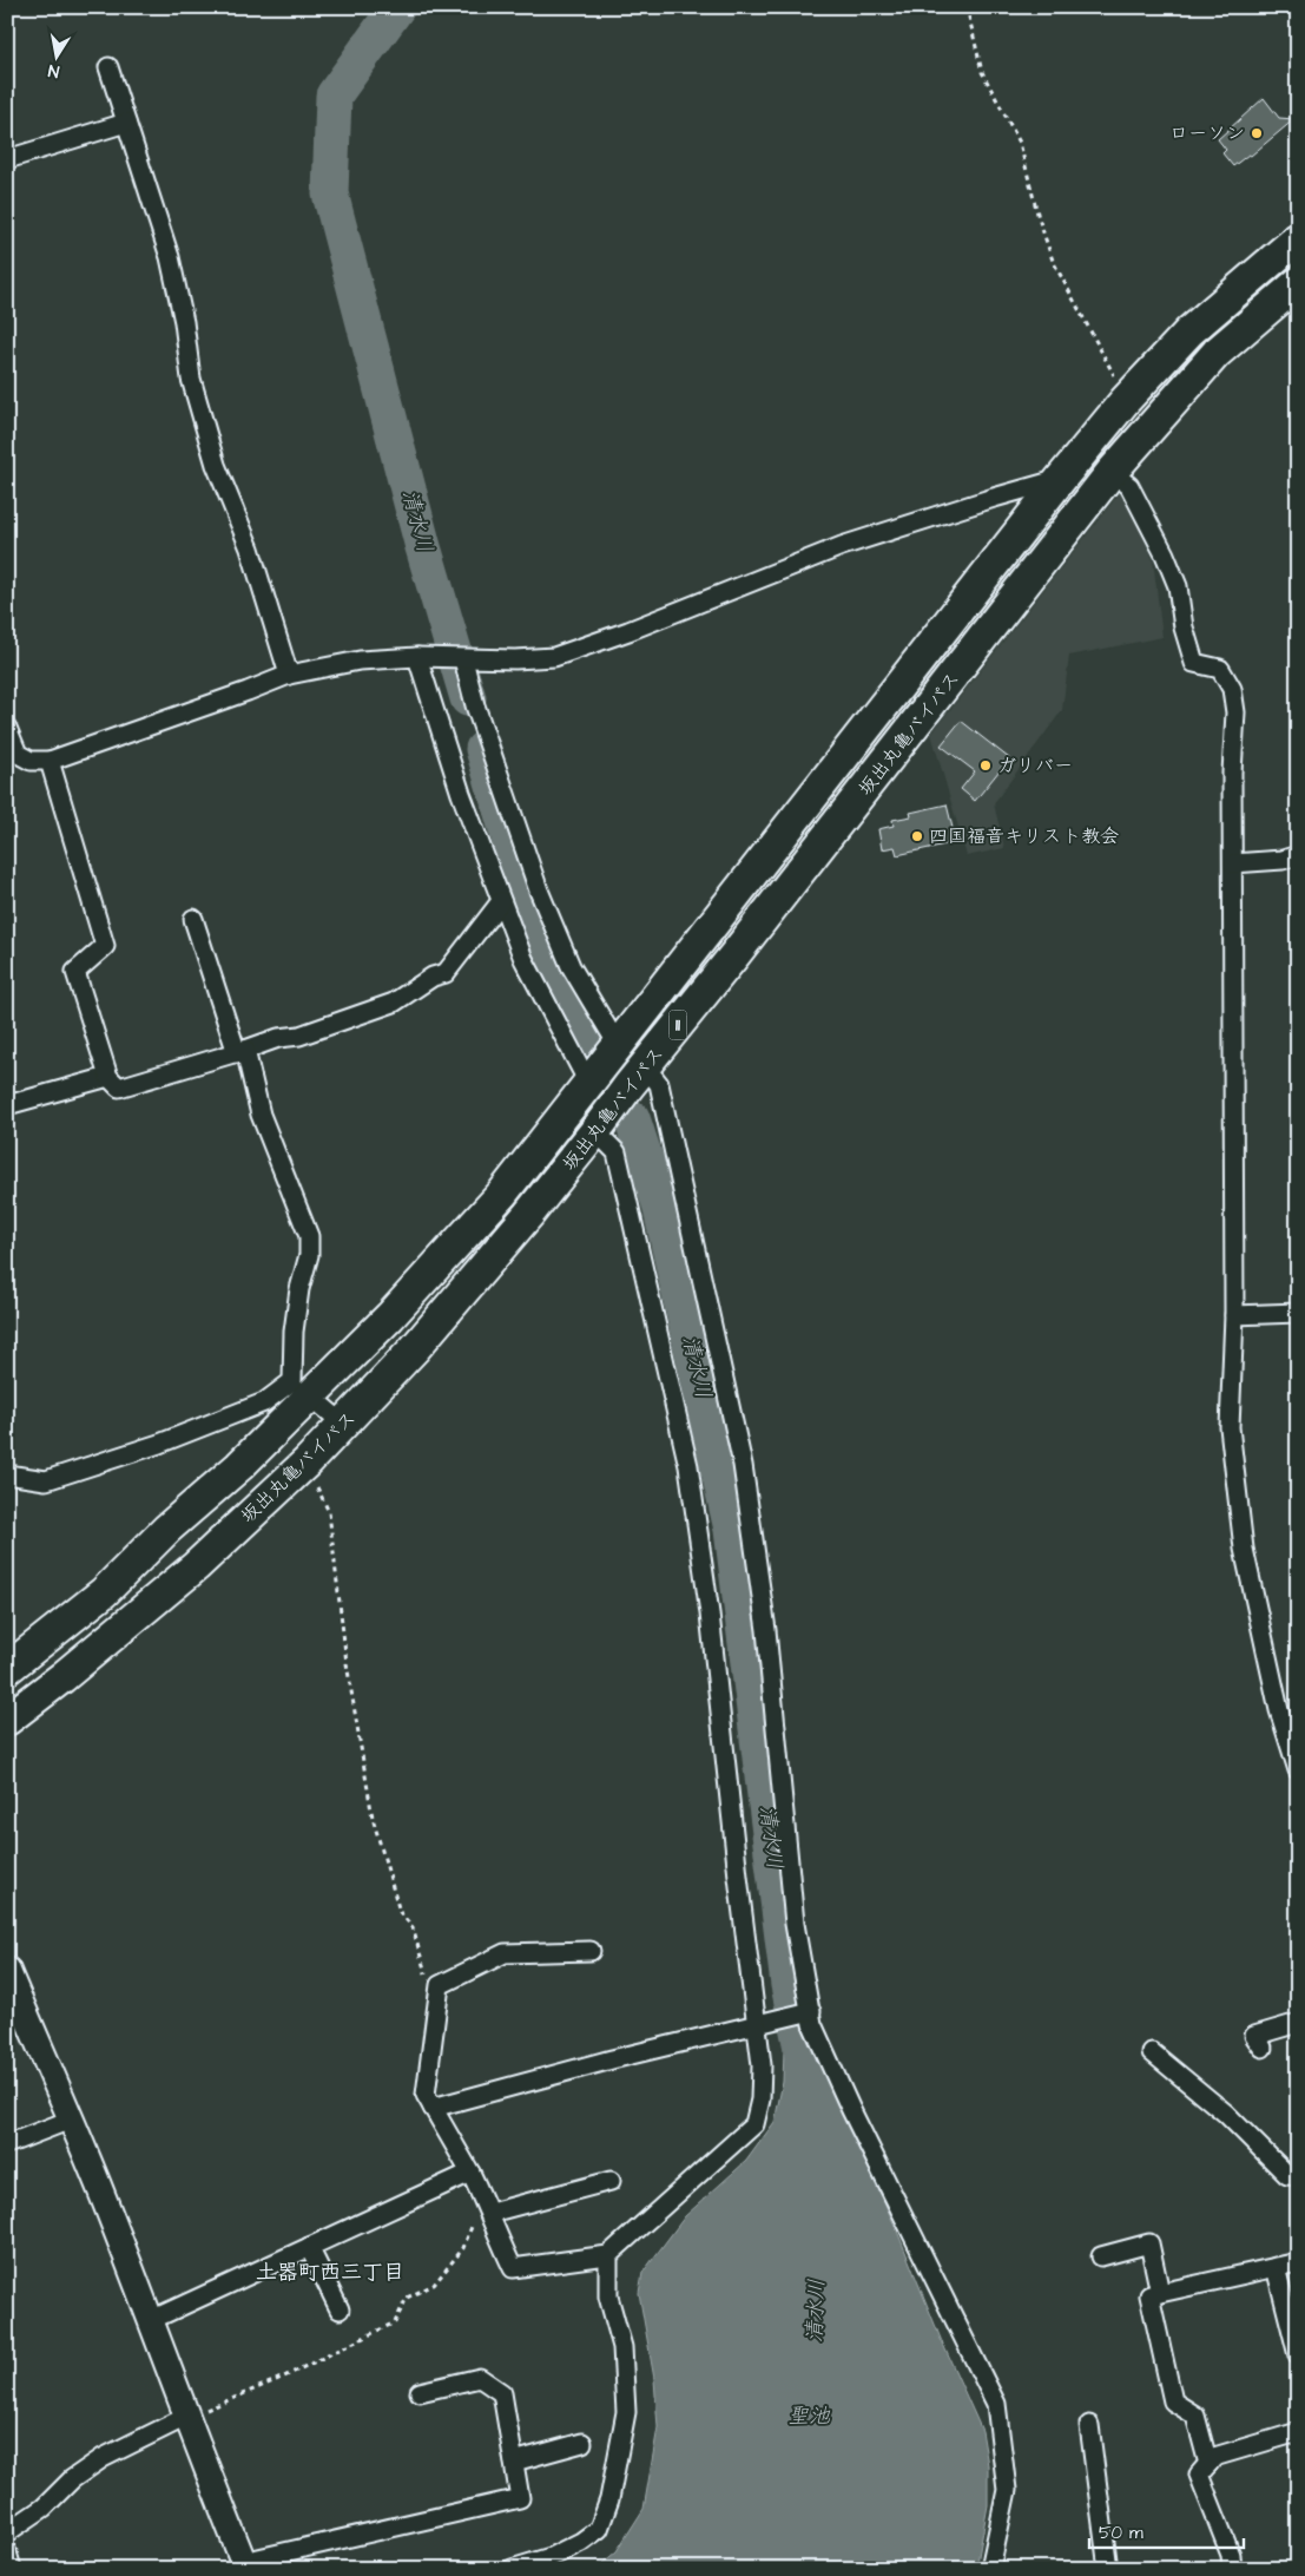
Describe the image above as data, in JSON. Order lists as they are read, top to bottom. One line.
{"streets":{"highway":["坂出丸亀バイパス","11"]},"districts":["土器町西三丁目"],"water":["清水川","聖池"],"places":["ローソン","ガリバー","四国福音キリスト教会"],"scale_bar":"50 m","north":"bottom"}
